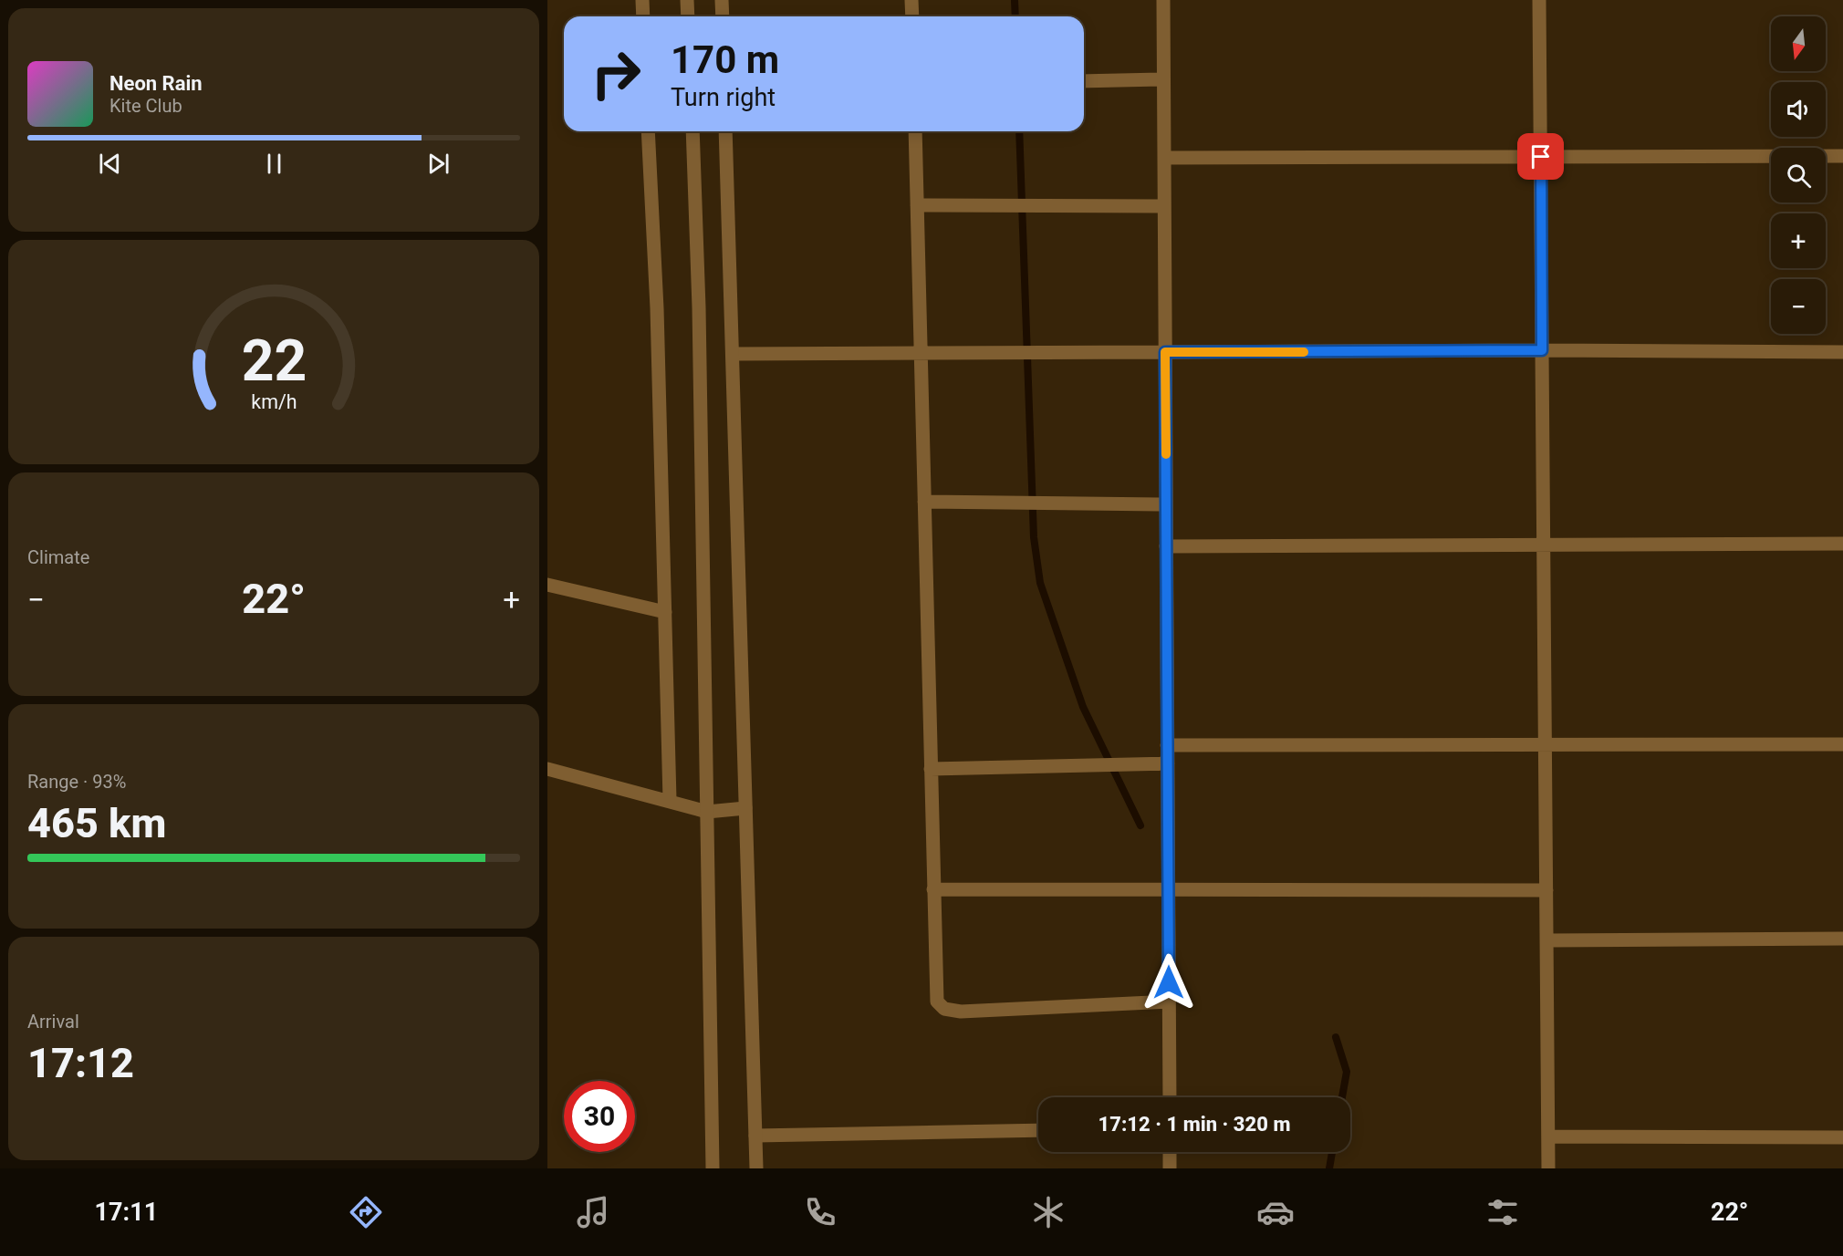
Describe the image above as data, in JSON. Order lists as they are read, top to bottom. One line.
{"north":"bottom","page":{"map_buttons":["+","−"],"turn":["170 m","Turn right"],"song":["Neon Rain","Kite Club"],"tile":["Climate",["Range · 93%","465 km"],["Arrival","17:12"]],"heat":["−","22°","+"],"limit":"30","trip":"17:12 · 1 min · 320 m","tabs":["17:11","22°"],"gauge":["22","km/h"]}}
